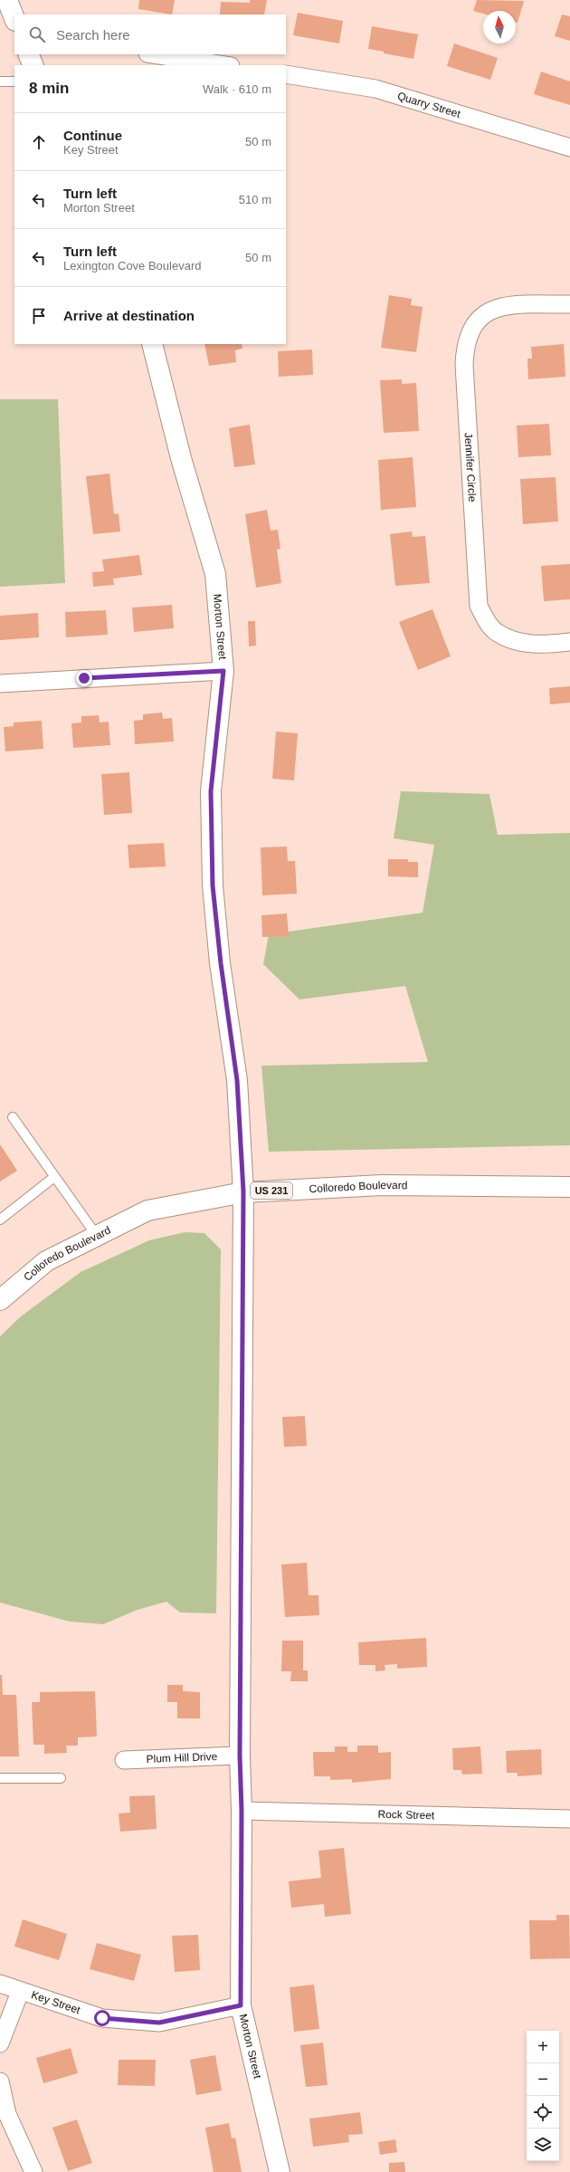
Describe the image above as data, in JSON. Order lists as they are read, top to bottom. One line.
{"streets":{"main road":["Morton Street","Colloredo Boulevard","US 231"],"street":["Quarry Street","Jennifer Circle","Plum Hill Drive","Rock Street","Key Street"]},"crossings":[["Morton Street","Colloredo Boulevard"],["Morton Street","Plum Hill Drive"],["Morton Street","Rock Street"],["Morton Street","Key Street"]],"north":"top","page":{"search":"Search here","heading":["8 min","Walk · 610 m"],"list":[["Continue","Key Street","50 m"],["Turn left","Morton Street","510 m"],["Turn left","Lexington Cove Boulevard","50 m"],"Arrive at destination"],"map_buttons":["+","−"]}}
